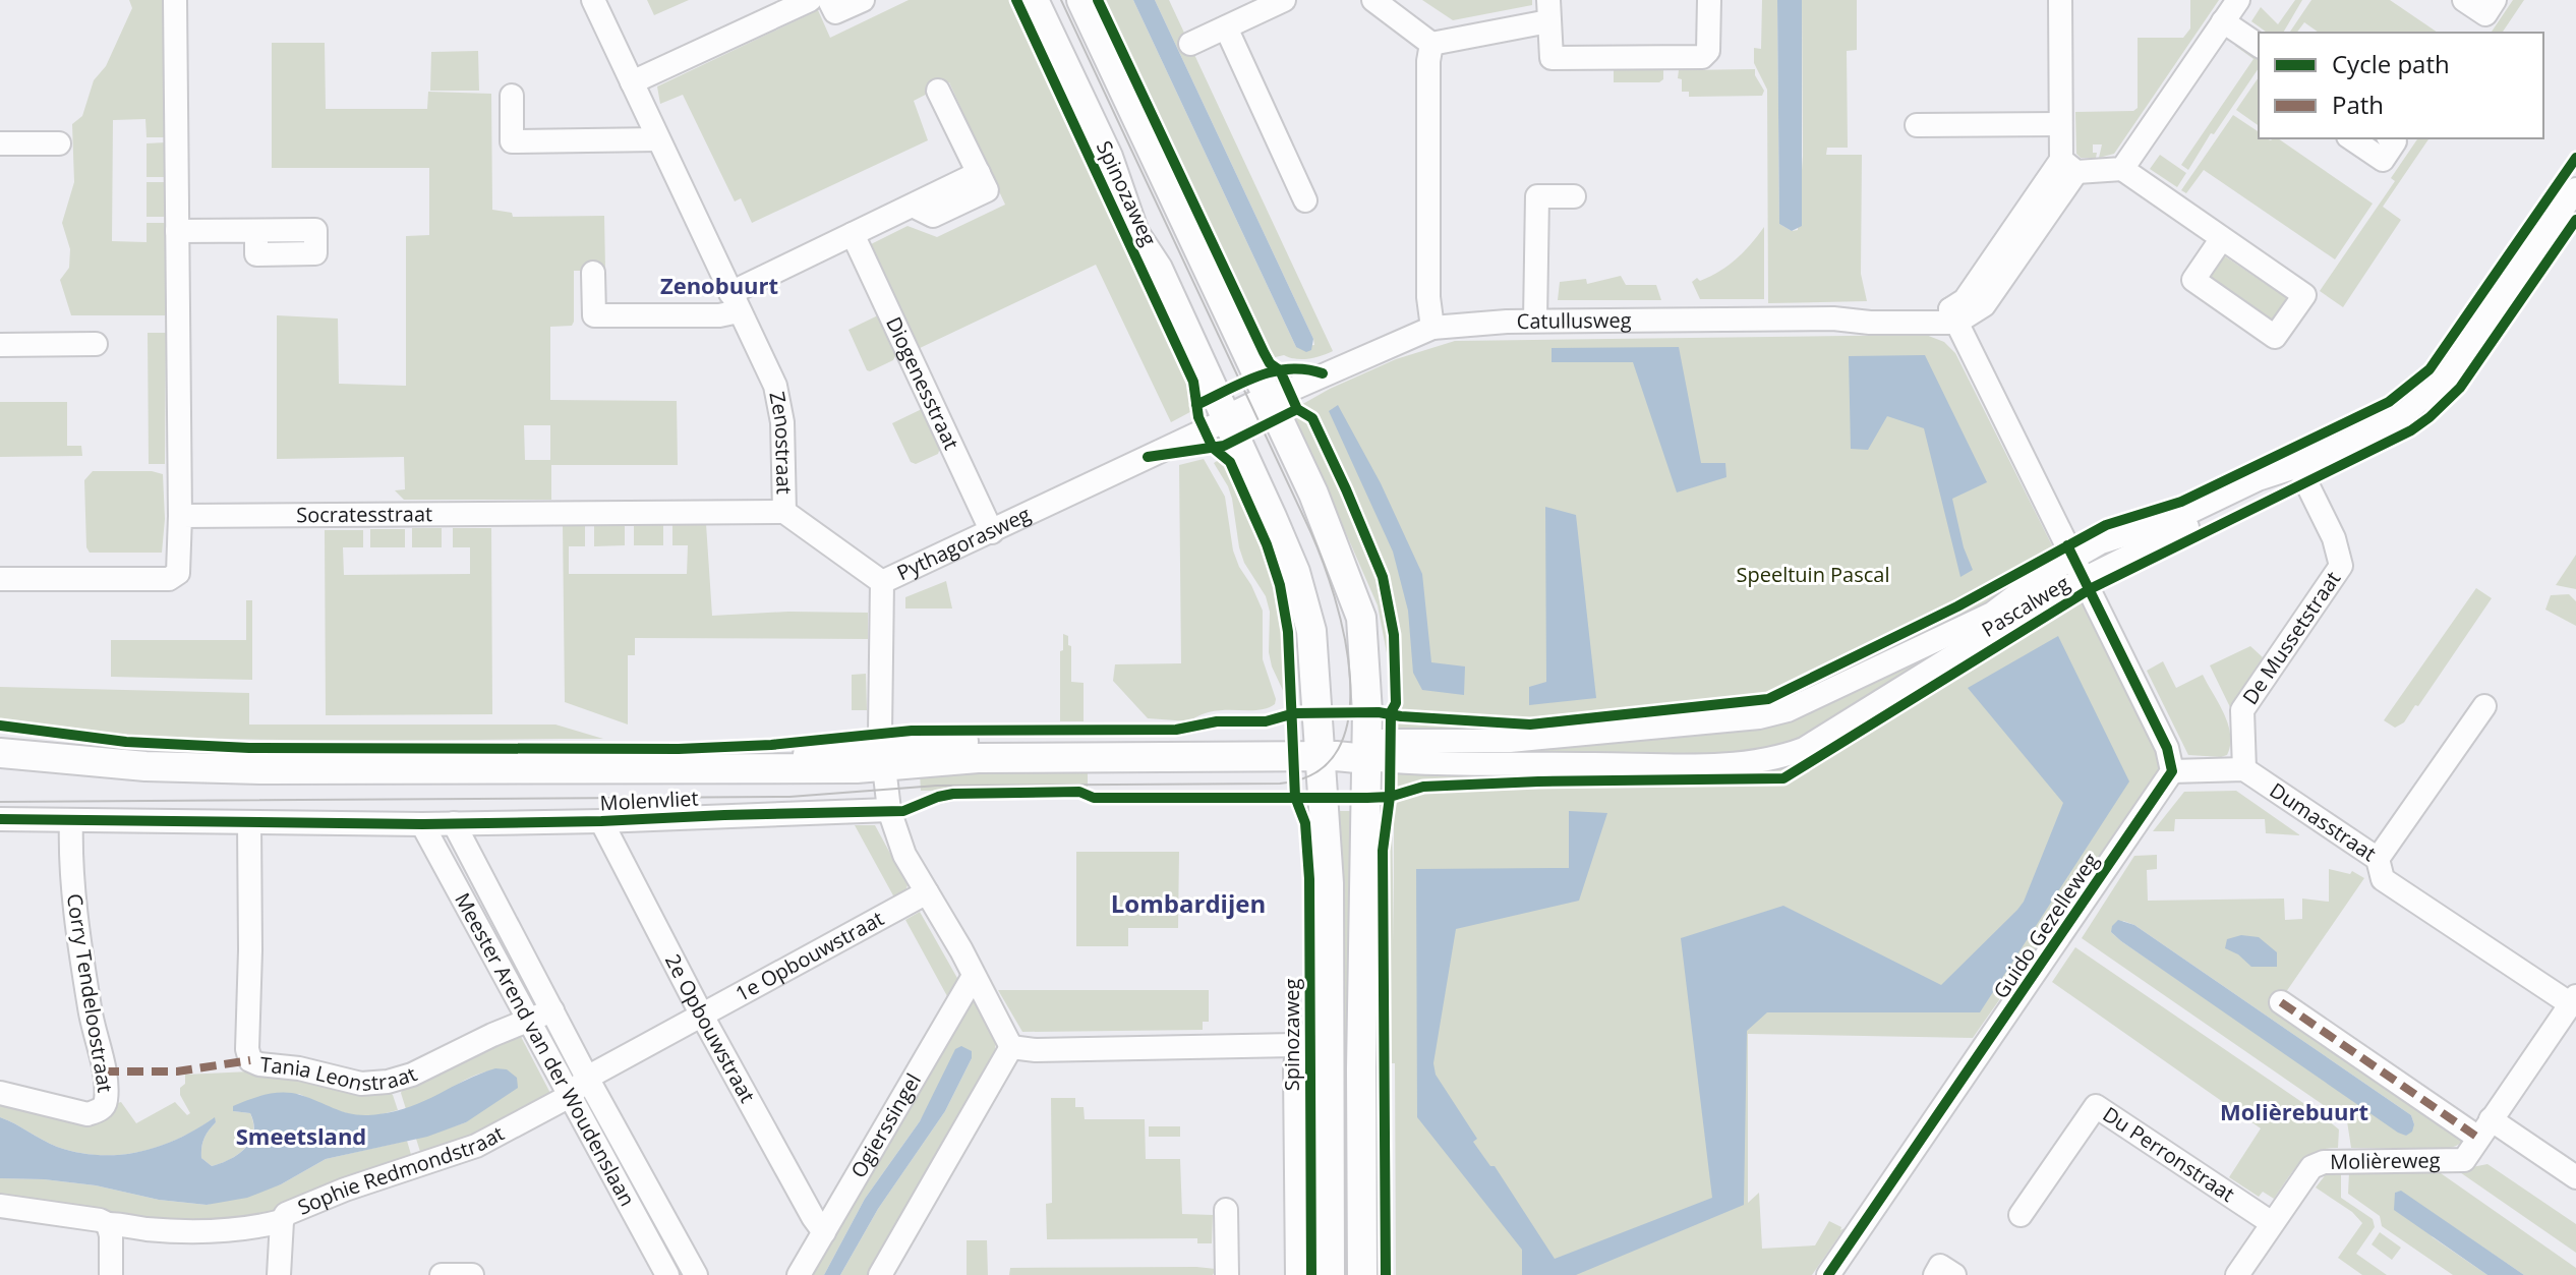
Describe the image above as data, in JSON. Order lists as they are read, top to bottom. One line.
{"streets":{"main road":["Spinozaweg","Catullusweg","Molenvliet"],"street":["Diogenesstraat","Zenostraat","Socratesstraat","Pythagorasweg","Pascalweg","De Mussetstraat","Dumasstraat","Guido Gezelleweg","1e Opbouwstraat","Corry Tendeloostraat","2e Opbouwstraat","Meester Arend van der Woudenslaan","Tania Leonstraat","Ogierssingel","Du Perronstraat","Molièreweg","Sophie Redmondstraat"]},"crossings":[["Spinozaweg","Catullusweg"],["Spinozaweg","Pythagorasweg"],["Spinozaweg","Pascalweg"],["Spinozaweg","Molenvliet"],["Catullusweg","Pythagorasweg"],["Diogenesstraat","Pythagorasweg"],["Zenostraat","Socratesstraat"],["Zenostraat","Pythagorasweg"],["Pythagorasweg","Molenvliet"],["Pythagorasweg","1e Opbouwstraat"],["Pythagorasweg","Ogierssingel"],["Pascalweg","De Mussetstraat"],["Pascalweg","Molenvliet"],["De Mussetstraat","Dumasstraat"],["Molenvliet","Corry Tendeloostraat"],["Molenvliet","2e Opbouwstraat"],["Molenvliet","Meester Arend van der Woudenslaan"],["Molenvliet","Tania Leonstraat"],["Dumasstraat","Molièreweg"],["1e Opbouwstraat","2e Opbouwstraat"],["1e Opbouwstraat","Meester Arend van der Woudenslaan"],["1e Opbouwstraat","Sophie Redmondstraat"],["2e Opbouwstraat","Ogierssingel"],["Meester Arend van der Woudenslaan","Tania Leonstraat"],["Meester Arend van der Woudenslaan","Sophie Redmondstraat"],["Du Perronstraat","Molièreweg"]],"districts":["Zenobuurt","Lombardijen","Molièrebuurt","Smeetsland"],"parks":["Speeltuin Pascal"],"legend":["Cycle path","Path"]}
